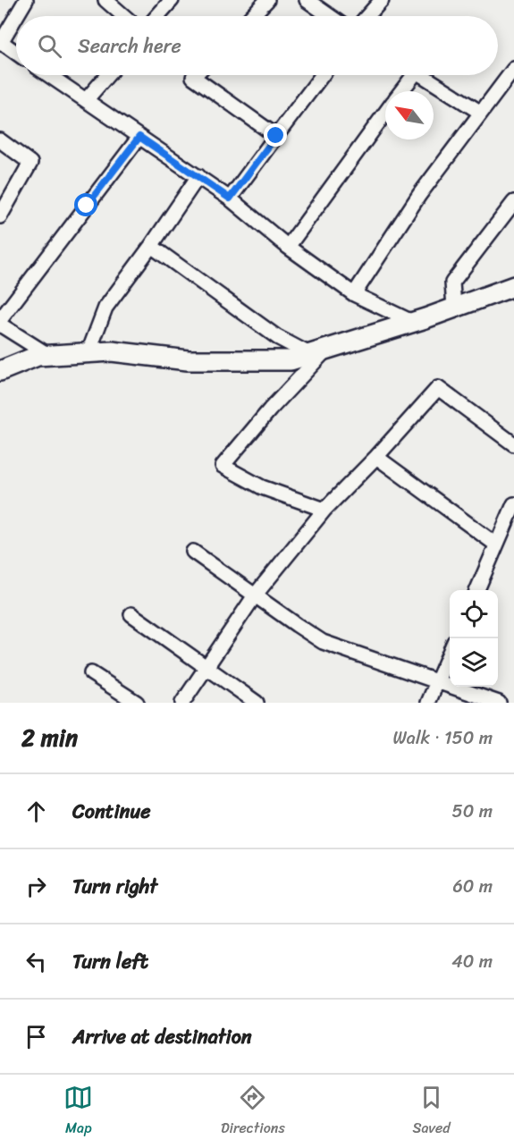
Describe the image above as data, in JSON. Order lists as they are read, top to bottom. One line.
{"north":"top left","page":{"search":"Search here","heading":["2 min","Walk · 150 m"],"list":[["Continue","50 m"],["Turn right","60 m"],["Turn left","40 m"],"Arrive at destination"],"nav":["Map","Directions","Saved"]}}
